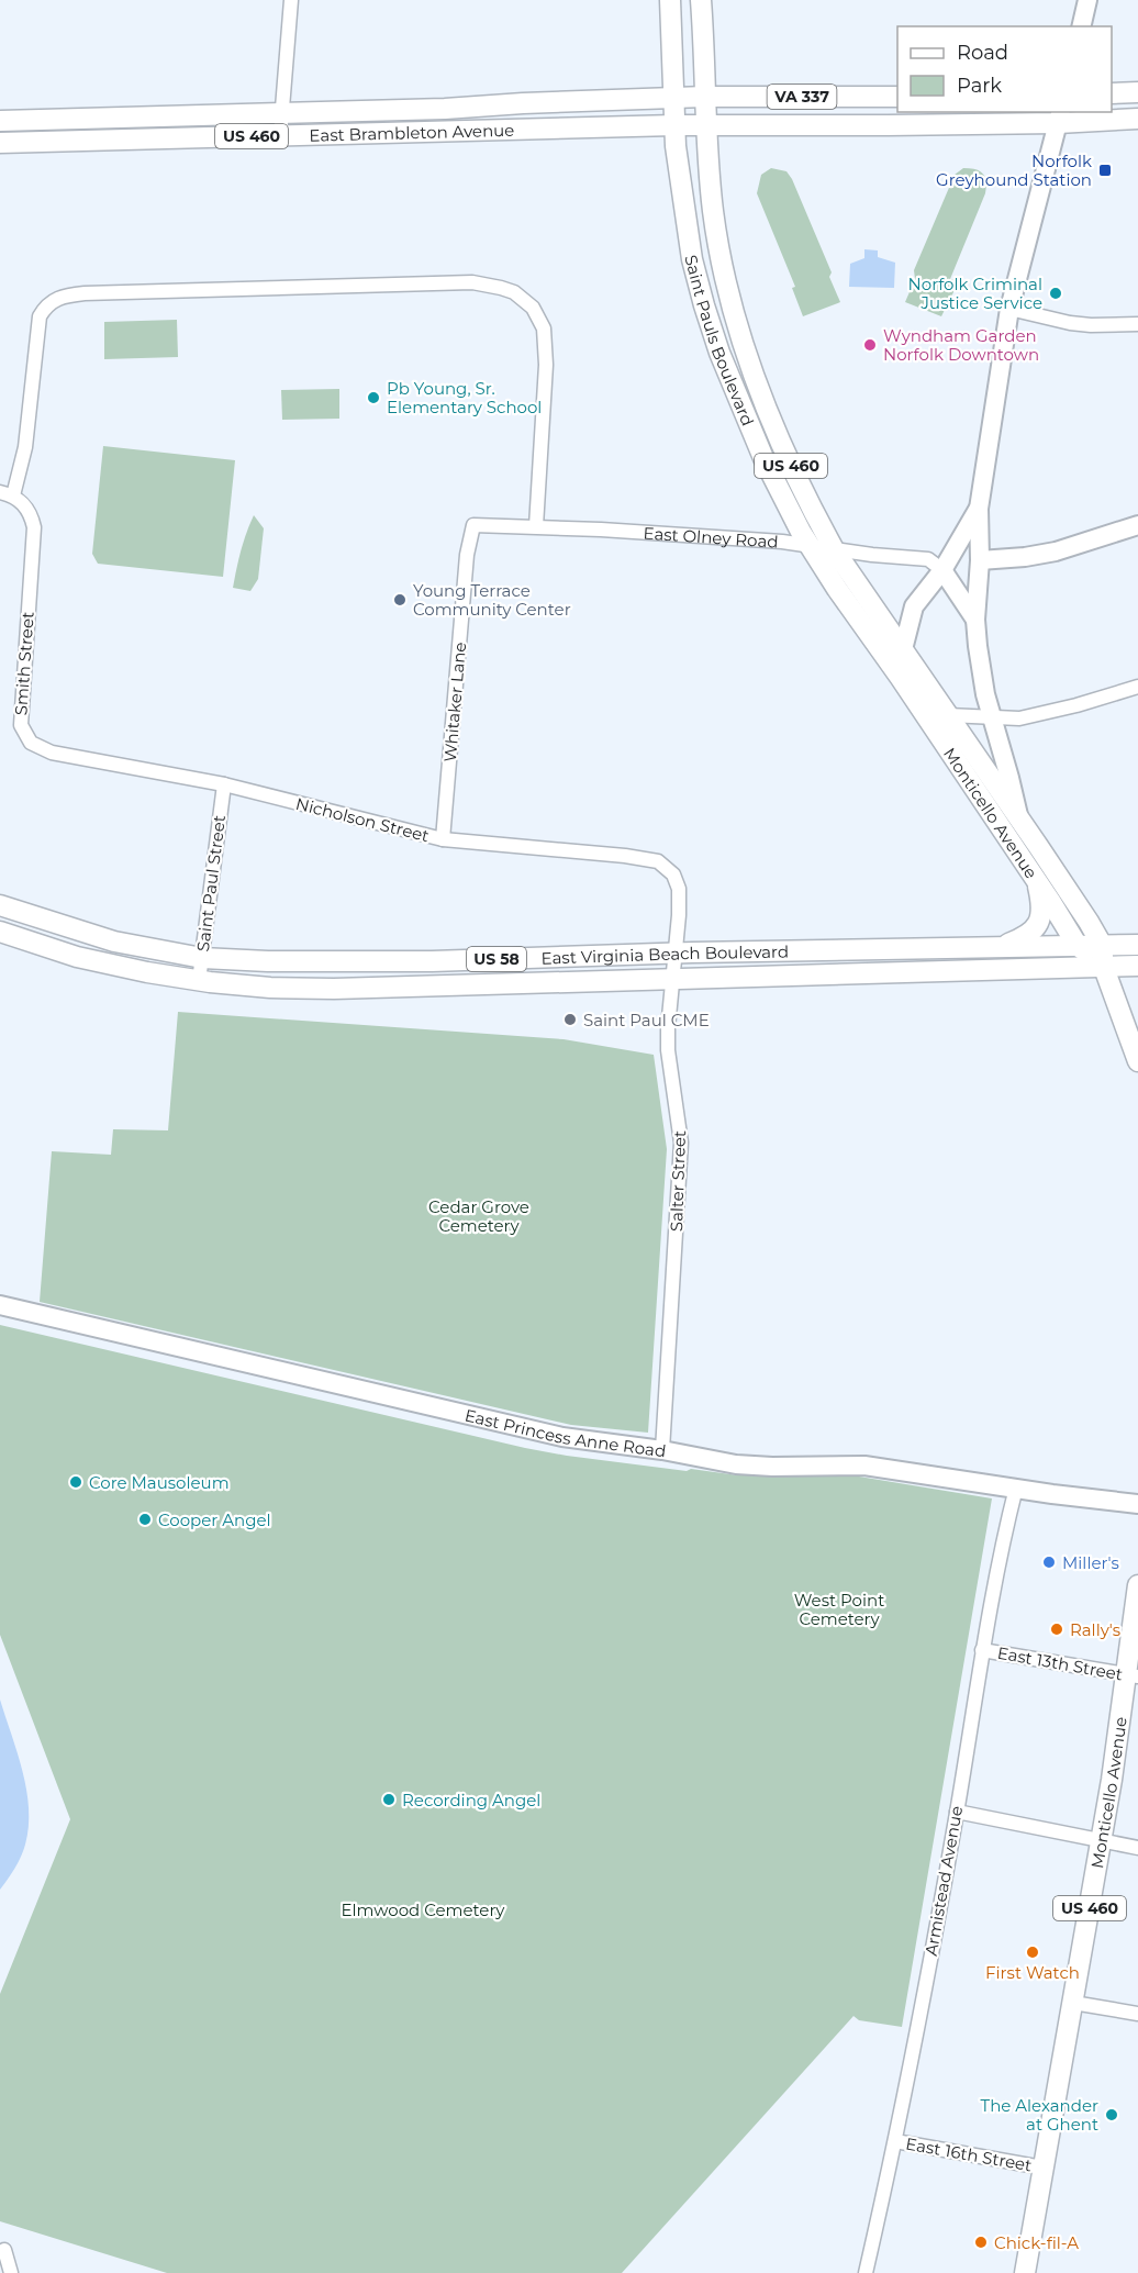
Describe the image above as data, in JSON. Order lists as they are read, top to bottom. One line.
{"streets":{"main road":["VA 337","East Brambleton Avenue","US 460","Saint Pauls Boulevard","Monticello Avenue","East Virginia Beach Boulevard","US 58","East Princess Anne Road"],"street":["East Olney Road","Smith Street","Whitaker Lane","Nicholson Street","Saint Paul Street","Salter Street","East 13th Street","Armistead Avenue","East 16th Street"]},"crossings":[["VA 337","East Brambleton Avenue"],["VA 337","Saint Pauls Boulevard"],["VA 337","Monticello Avenue"],["East Brambleton Avenue","Saint Pauls Boulevard"],["Saint Pauls Boulevard","East Olney Road"],["Saint Pauls Boulevard","Monticello Avenue"],["East Olney Road","Whitaker Lane"],["East Olney Road","Monticello Avenue"],["Smith Street","Nicholson Street"],["Whitaker Lane","Nicholson Street"],["Monticello Avenue","East Virginia Beach Boulevard"],["Monticello Avenue","East 13th Street"],["Monticello Avenue","East 16th Street"],["Nicholson Street","Saint Paul Street"],["Nicholson Street","Salter Street"],["Saint Paul Street","East Virginia Beach Boulevard"],["East Virginia Beach Boulevard","Salter Street"],["Salter Street","East Princess Anne Road"],["East Princess Anne Road","Armistead Avenue"],["East 13th Street","Armistead Avenue"],["Armistead Avenue","East 16th Street"]],"parks":["Cedar Grove Cemetery","West Point Cemetery","Elmwood Cemetery"],"places":{"transit":["Norfolk Greyhound Station"],"other":["Norfolk Criminal Justice Service","Wyndham Garden Norfolk Downtown","Pb Young, Sr. Elementary School","Young Terrace Community Center","Saint Paul CME","Core Mausoleum","Cooper Angel","Miller's","Rally's","Recording Angel","First Watch","The Alexander at Ghent","Chick-fil-A"]},"legend":["Road","Park"]}
